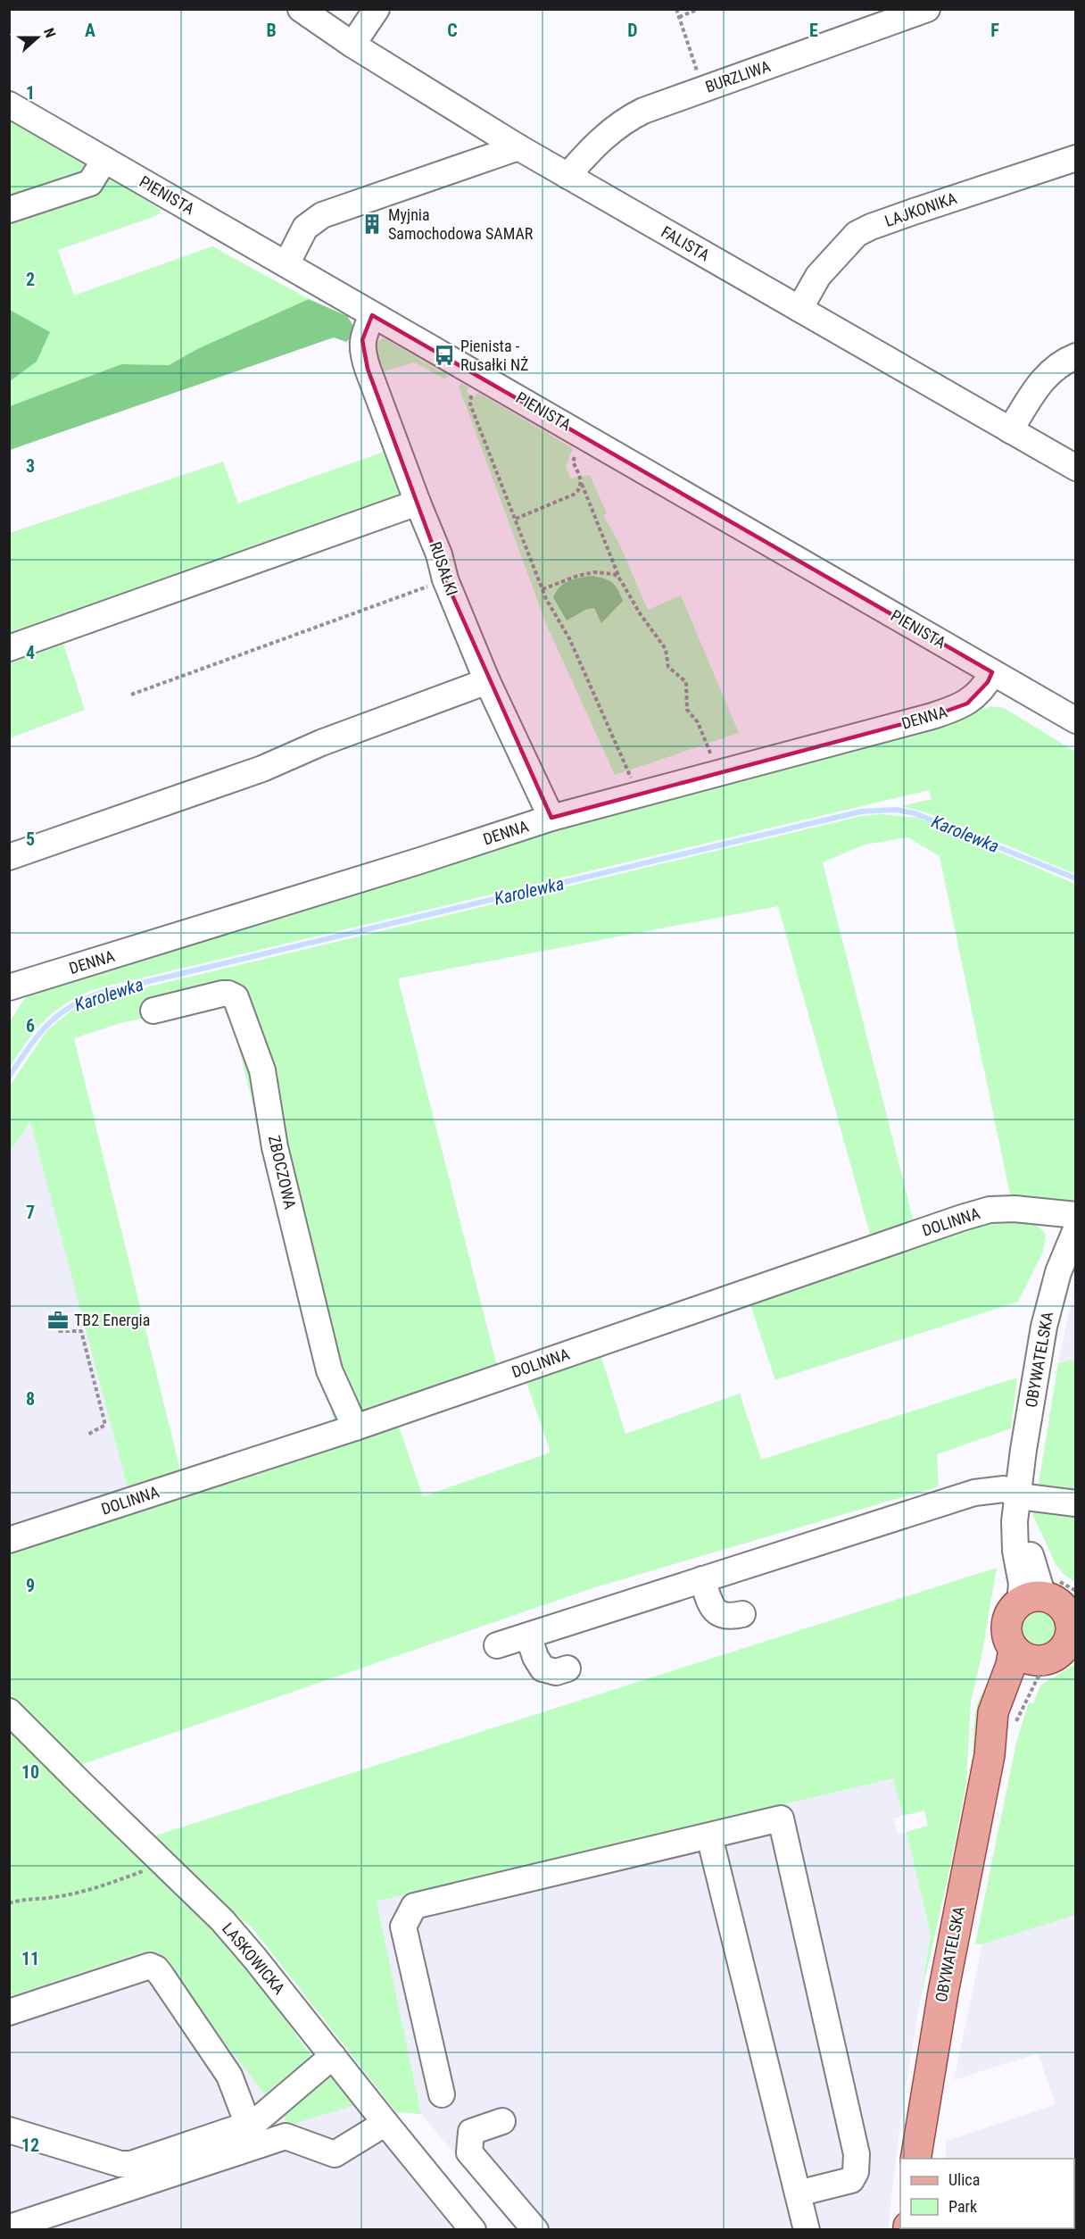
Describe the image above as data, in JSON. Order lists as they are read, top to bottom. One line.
{"streets":{"main road":["OBYWATELSKA"],"street":["BURZLIWA","PIENISTA","LAJKONIKA","FALISTA","RUSAŁKI","DENNA","ZBOCZOWA","DOLINNA","LASKOWICKA"]},"crossings":[["BURZLIWA","FALISTA"],["PIENISTA","RUSAŁKI"],["PIENISTA","DENNA"],["LAJKONIKA","FALISTA"],["RUSAŁKI","DENNA"],["ZBOCZOWA","DOLINNA"]],"water":["Karolewka"],"places":{"building":["Myjnia Samochodowa SAMAR"],"bus stop":["Pienista - Rusałki NŻ"],"office":["TB2 Energia"]},"legend":["Ulica","Park"],"north":"right","grid":{"columns":["A","B","C","D","E","F"],"rows":["1","2","3","4","5","6","7","8","9","10","11","12"]}}
